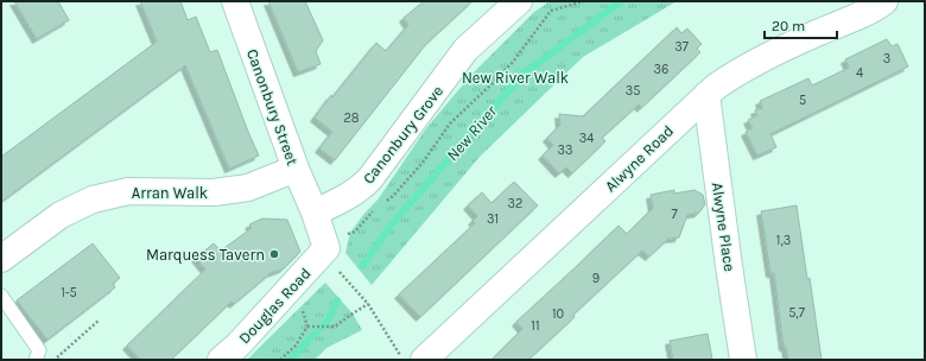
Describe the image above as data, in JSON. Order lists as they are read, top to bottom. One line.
{"streets":{"street":["Canonbury Street","Canonbury Grove","Alwyne Road","Arran Walk","Alwyne Place","Douglas Road"]},"crossings":[["Canonbury Street","Canonbury Grove"],["Canonbury Street","Arran Walk"],["Canonbury Street","Douglas Road"],["Alwyne Road","Alwyne Place"]],"water":["New River"],"parks":["New River Walk"],"places":["Marquess Tavern"],"house_numbers":["37","3","36","4","35","5","28","34","33","32","7","31","1,3","9","1-5","5,7","10","11"],"scale_bar":"20 m"}
